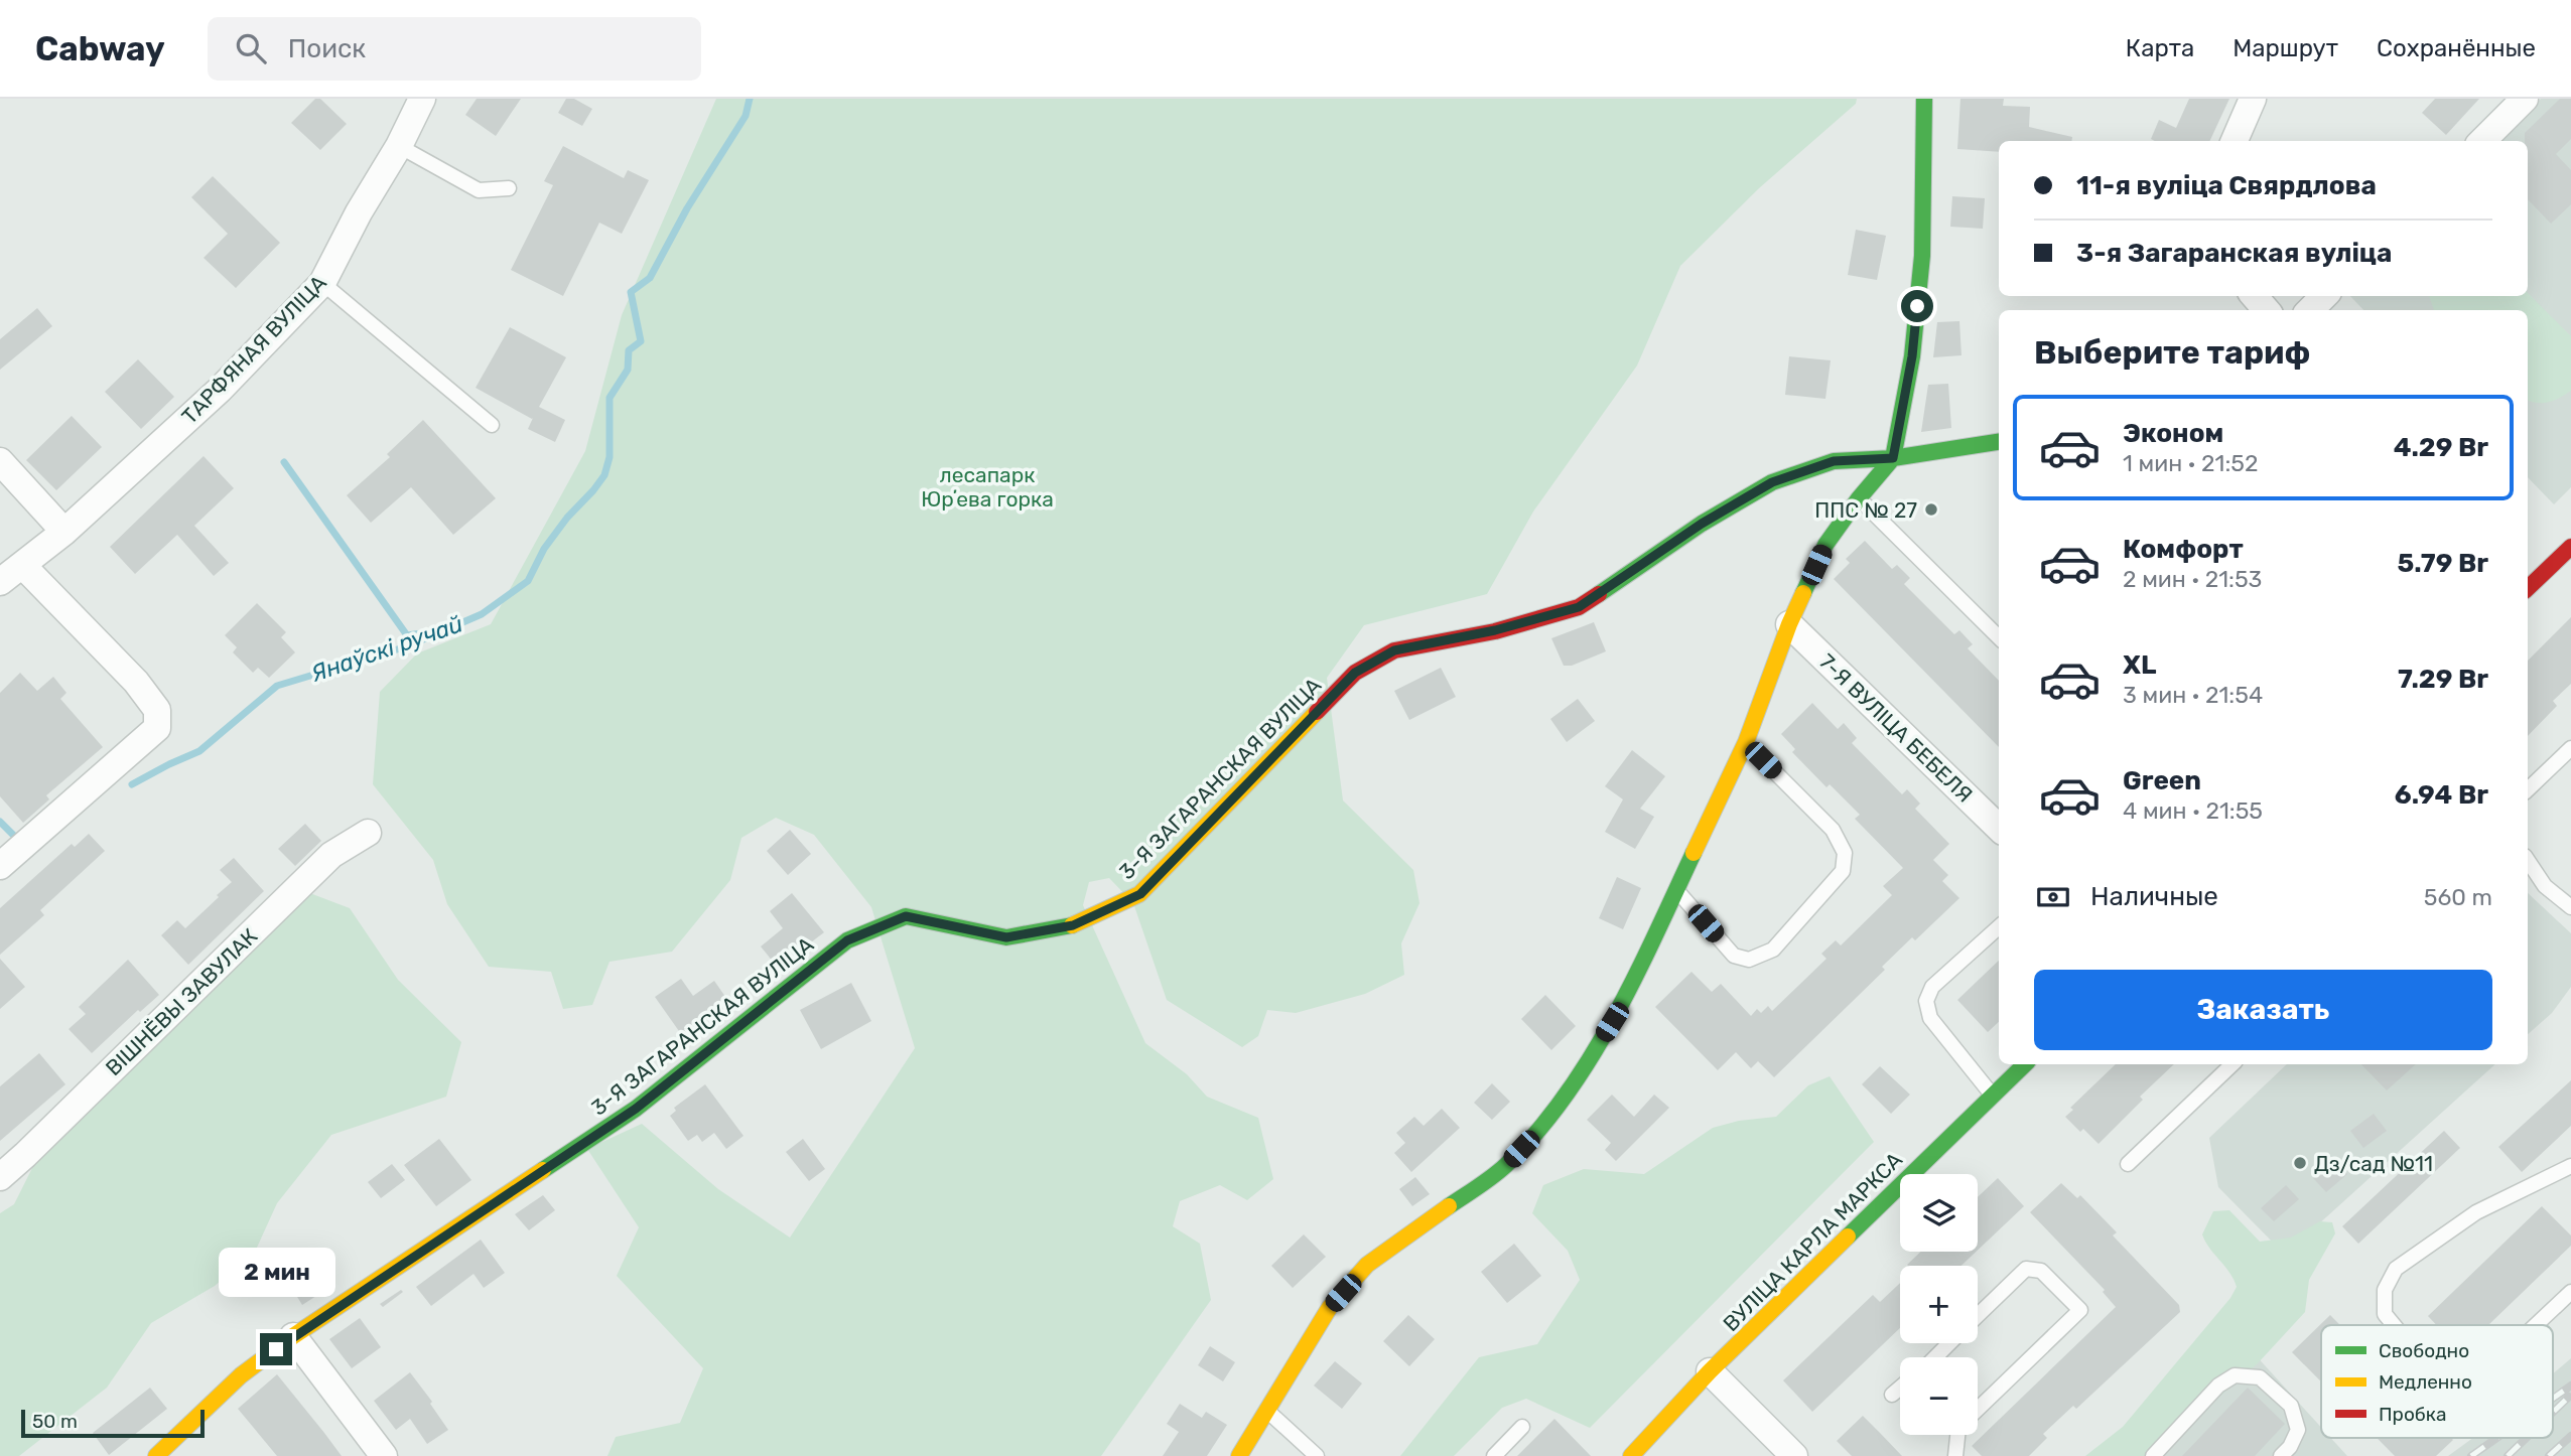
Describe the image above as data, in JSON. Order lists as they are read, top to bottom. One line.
{"streets":{"street":["ТАРФЯНАЯ ВУЛІЦА","7-Я ВУЛІЦА БЕБЕЛЯ","3-Я ЗАГАРАНСКАЯ ВУЛІЦА","ВІШНЁВЫ ЗАВУЛАК","ВУЛІЦА КАРЛА МАРКСА"]},"water":["Янаўскі ручай"],"parks":["лесапарк Юрʼева горка"],"places":["ППС № 27","Дз/сад №11"],"legend":["Свободно","Медленно","Пробка"],"scale_bar":"50 m","page":{"header":"Cabway","search":"Поиск","nav":["Карта","Маршрут","Сохранённые"],"banner":["11-я вуліца Свярдлова","3-я Загаранская вуліца"],"heading":"Выберите тариф","list":[{"name":"Эконом","note":"1 мин · 21:52","value":"4.29 Br"},{"name":"Комфорт","note":"2 мин · 21:53","value":"5.79 Br"},{"name":"XL","note":"3 мин · 21:54","value":"7.29 Br"},{"name":"Green","note":"4 мин · 21:55","value":"6.94 Br"}],"pay":["Наличные","560 m"],"buttons":"Заказать","map_buttons":["+","−"],"bubble":"2 мин","scale":"50 m"}}
